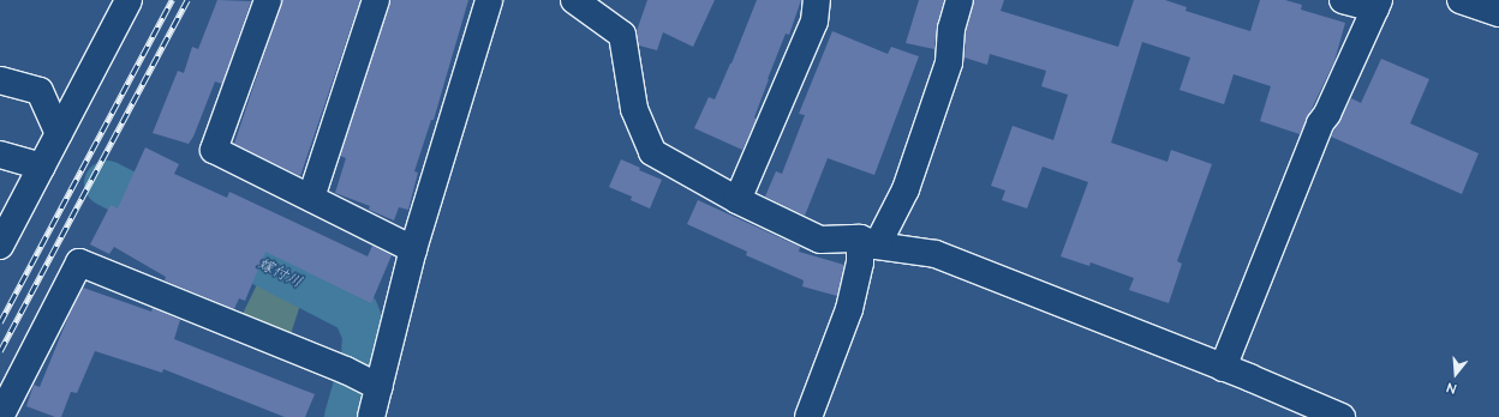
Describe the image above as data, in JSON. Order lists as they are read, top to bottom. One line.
{"water":["嫁付川"],"north":"bottom"}
